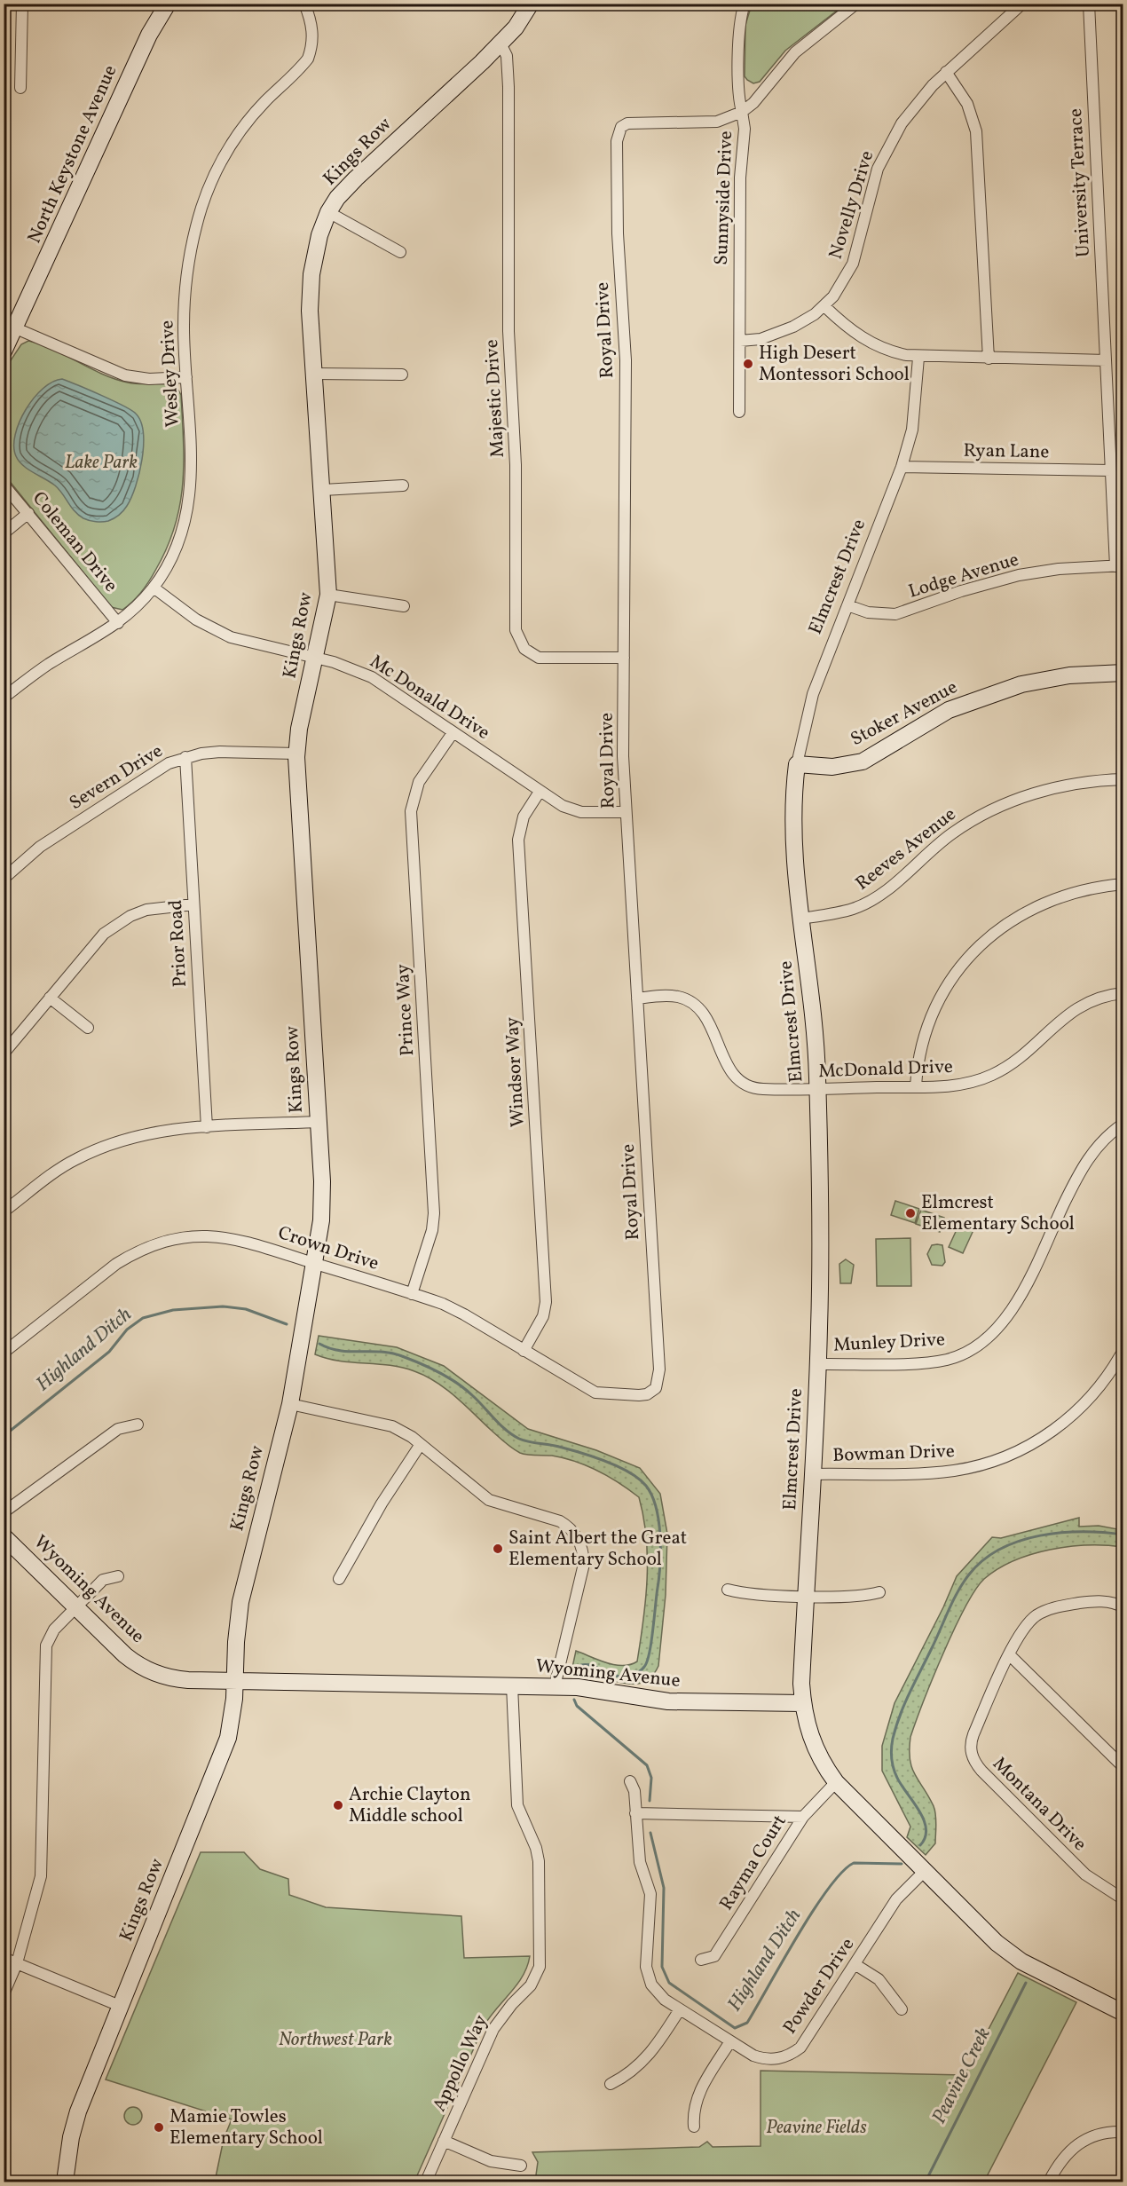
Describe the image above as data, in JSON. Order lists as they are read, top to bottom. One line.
{"streets":{"street":["Kings Row","North Keystone Avenue","University Terrace","Sunnyside Drive","Novelly Drive","Royal Drive","Wesley Drive","Majestic Drive","Ryan Lane","Coleman Drive","Lodge Avenue","Elmcrest Drive","Mc Donald Drive","Stoker Avenue","Severn Drive","Reeves Avenue","Prior Road","Prince Way","McDonald Drive","Windsor Way","Crown Drive","Munley Drive","Bowman Drive","Wyoming Avenue","Montana Drive","Rayma Court","Powder Drive","Appollo Way"]},"crossings":[["Kings Row","Majestic Drive"],["Kings Row","Mc Donald Drive"],["Kings Row","Severn Drive"],["Kings Row","Crown Drive"],["Kings Row","Wyoming Avenue"],["University Terrace","Ryan Lane"],["University Terrace","Lodge Avenue"],["Sunnyside Drive","Novelly Drive"],["Sunnyside Drive","Royal Drive"],["Royal Drive","Majestic Drive"],["Royal Drive","Mc Donald Drive"],["Royal Drive","McDonald Drive"],["Royal Drive","Crown Drive"],["Wesley Drive","Coleman Drive"],["Wesley Drive","Mc Donald Drive"],["Ryan Lane","Elmcrest Drive"],["Lodge Avenue","Elmcrest Drive"],["Elmcrest Drive","Stoker Avenue"],["Elmcrest Drive","Reeves Avenue"],["Elmcrest Drive","McDonald Drive"],["Elmcrest Drive","Munley Drive"],["Elmcrest Drive","Bowman Drive"],["Elmcrest Drive","Wyoming Avenue"],["Mc Donald Drive","Prince Way"],["Mc Donald Drive","Windsor Way"],["Severn Drive","Prior Road"],["Prince Way","Crown Drive"],["Windsor Way","Crown Drive"],["Wyoming Avenue","Appollo Way"]],"water":["Highland Ditch","Peavine Creek"],"parks":["Lake Park","Northwest Park","Peavine Fields"],"places":["High Desert Montessori School","Elmcrest Elementary School","Saint Albert the Great Elementary School","Archie Clayton Middle school","Mamie Towles Elementary School"]}
